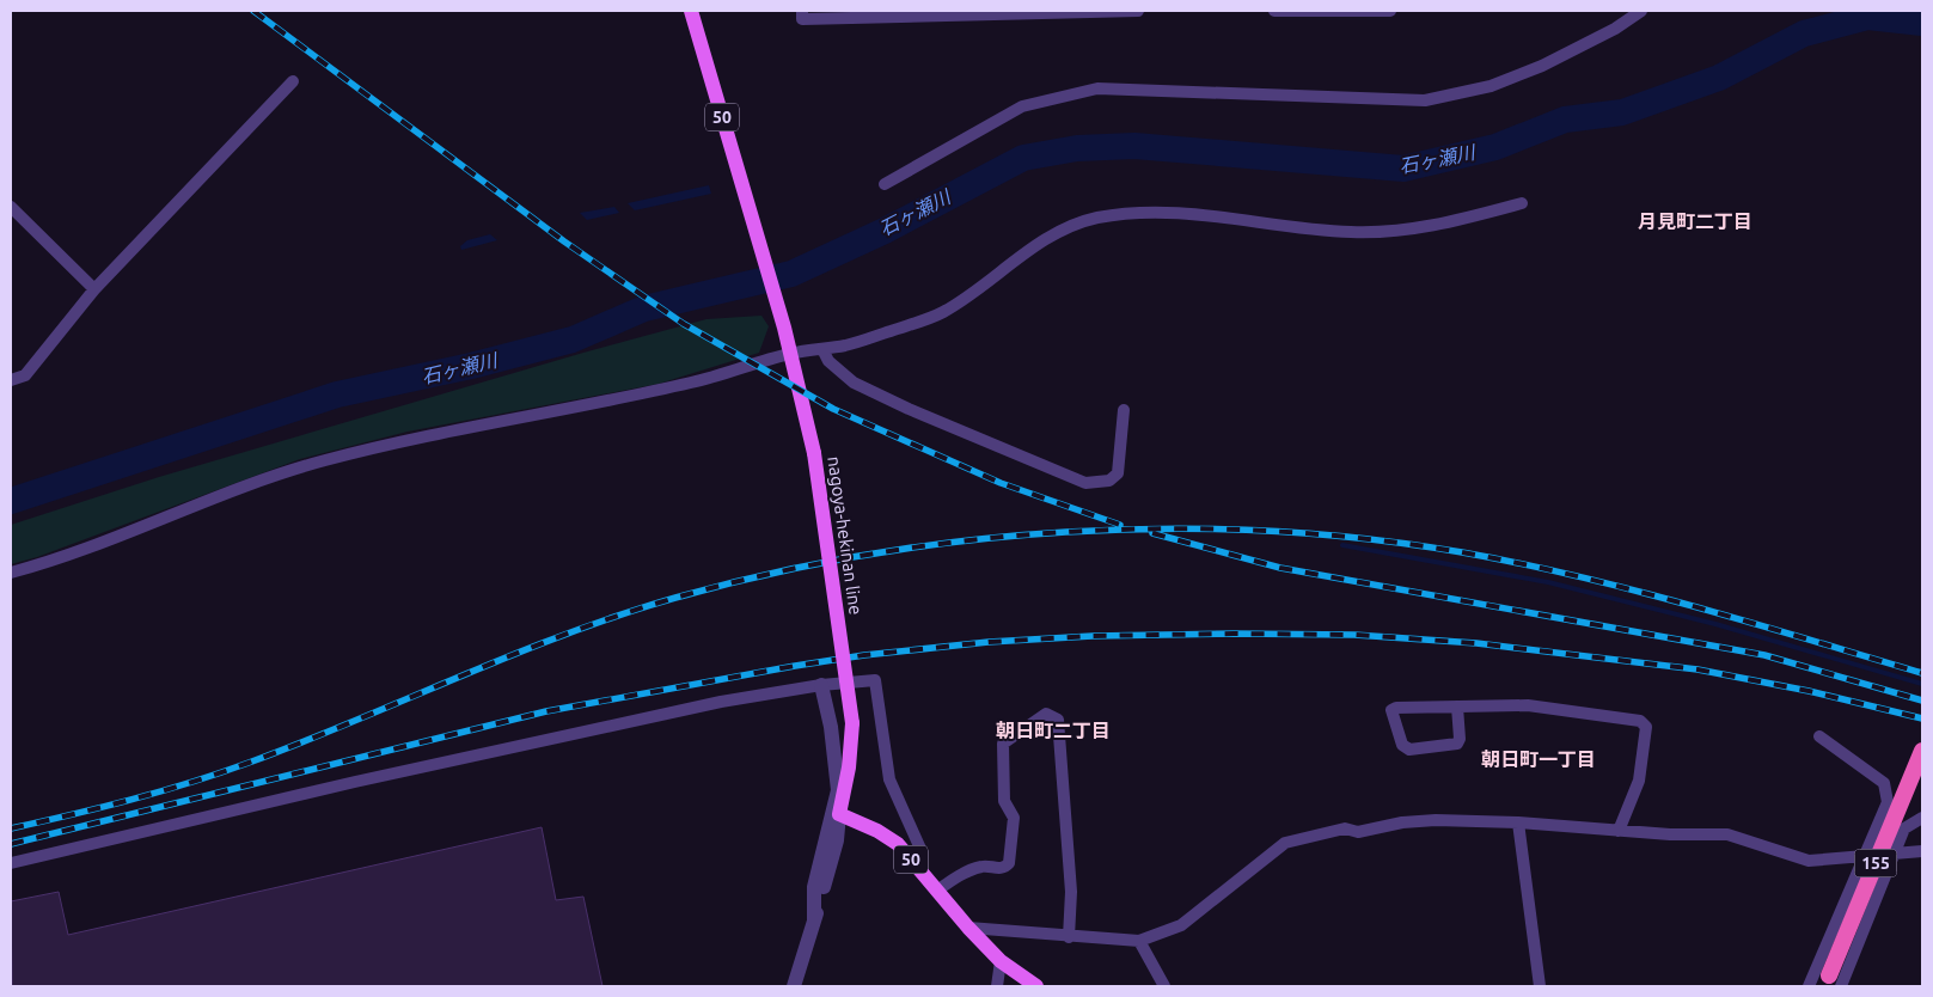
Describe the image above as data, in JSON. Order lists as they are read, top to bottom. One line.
{"streets":{"highway":["155"],"main road":["50","nagoya-hekinan line"]},"crossings":[["50","nagoya-hekinan line"]],"districts":["月見町二丁目","朝日町二丁目","朝日町一丁目"],"water":["石ヶ瀬川"]}
